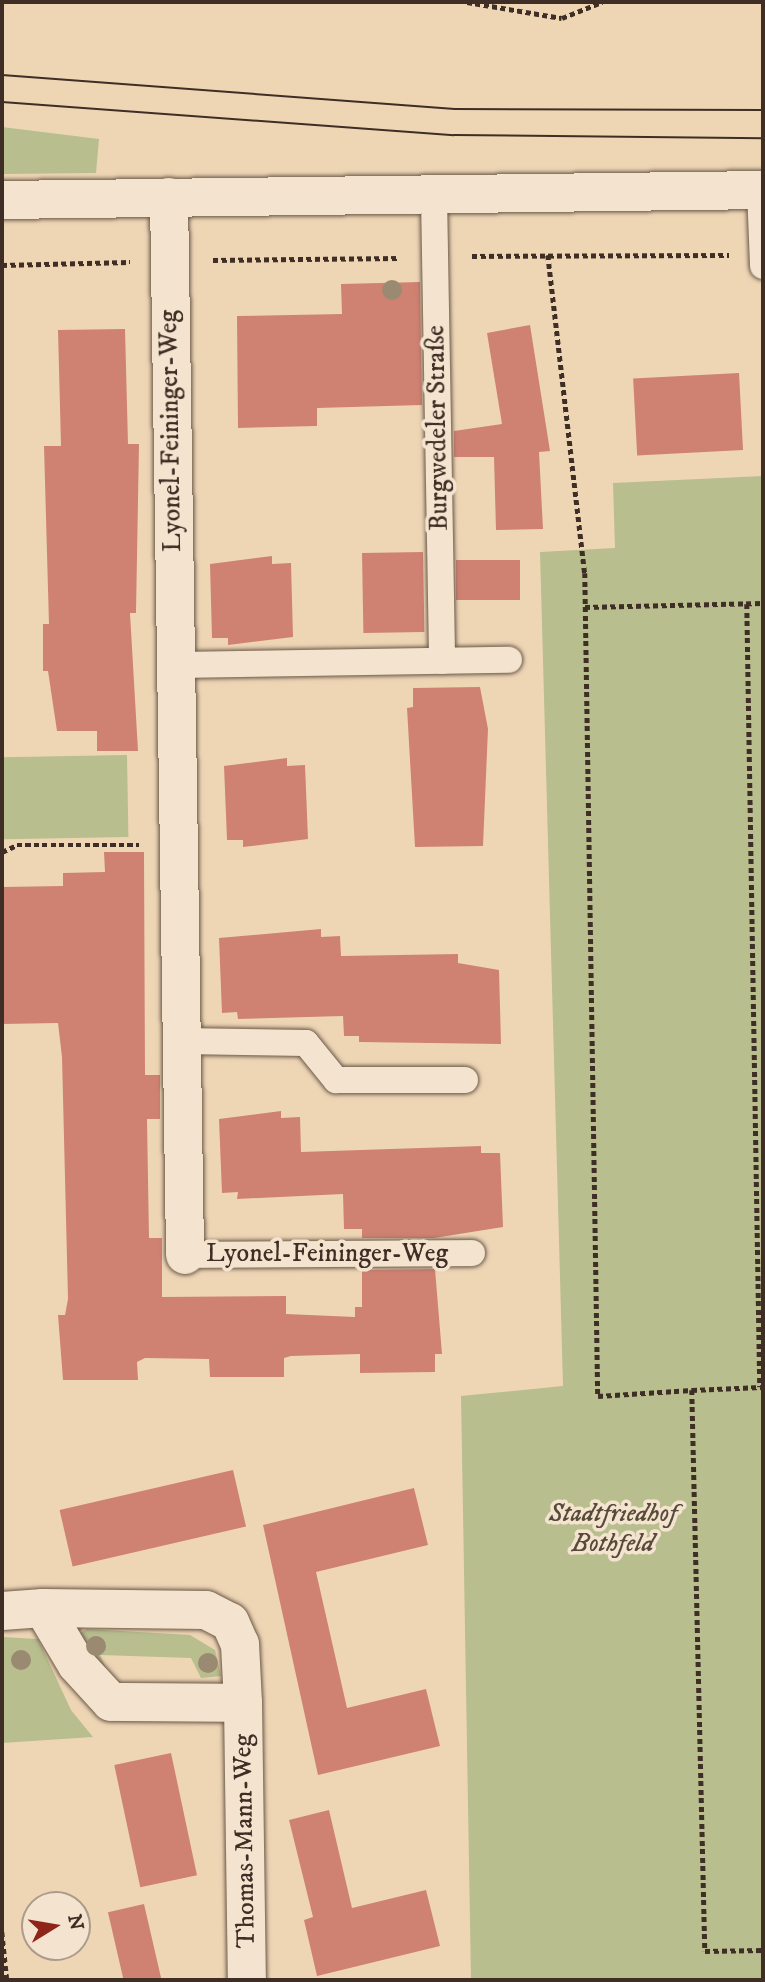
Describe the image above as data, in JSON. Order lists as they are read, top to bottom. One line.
{"streets":{"street":["Lyonel-Feininger-Weg","Thomas-Mann-Weg"],"lane":["Burgwedeler Straße"]},"parks":["Stadtfriedhof Bothfeld"],"north":"right"}
